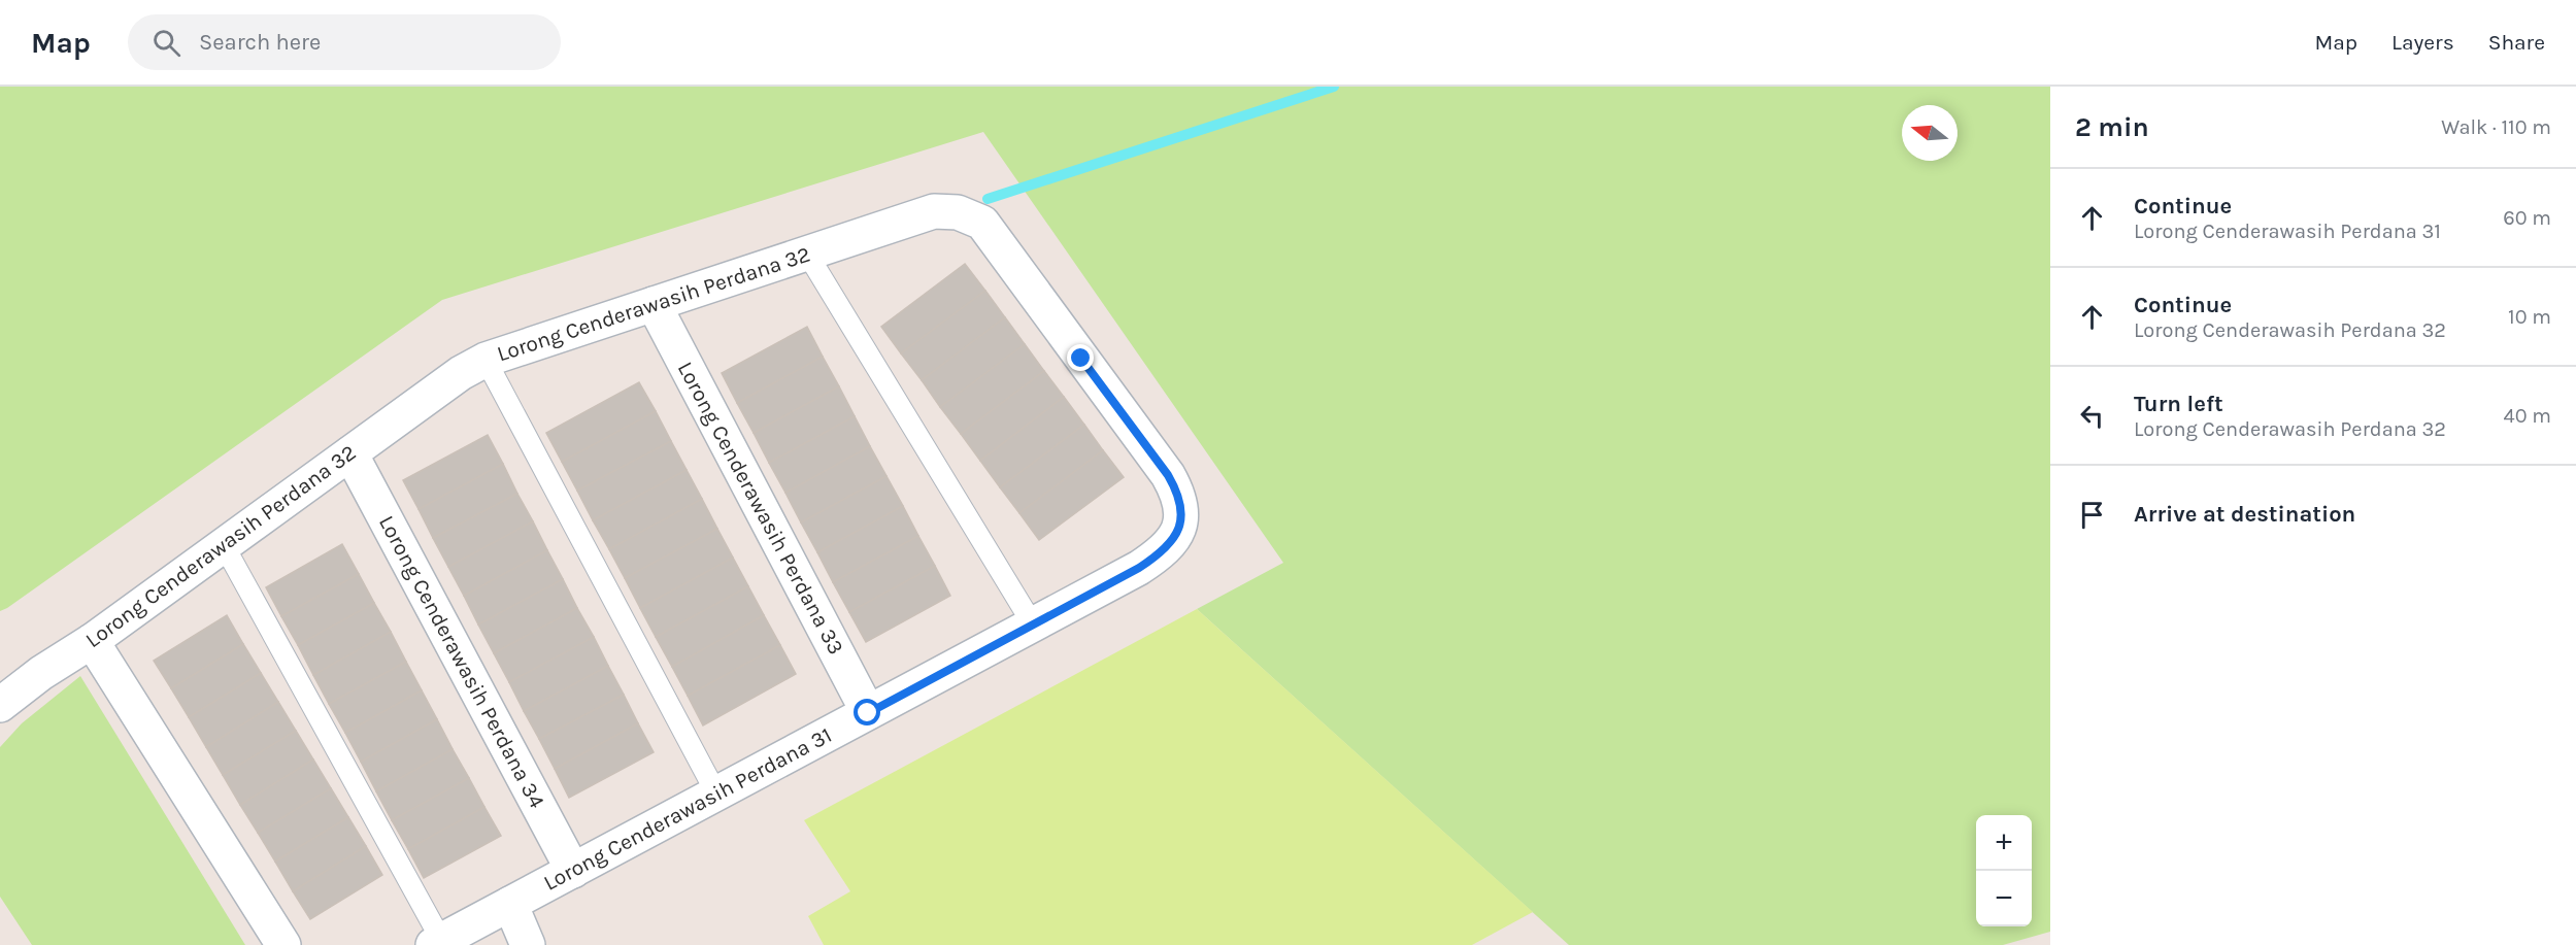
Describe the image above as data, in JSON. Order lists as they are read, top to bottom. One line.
{"streets":{"street":["Lorong Cenderawasih Perdana 32","Lorong Cenderawasih Perdana 33","Lorong Cenderawasih Perdana 34","Lorong Cenderawasih Perdana 31"]},"crossings":[["Lorong Cenderawasih Perdana 32","Lorong Cenderawasih Perdana 33"],["Lorong Cenderawasih Perdana 32","Lorong Cenderawasih Perdana 34"],["Lorong Cenderawasih Perdana 32","Lorong Cenderawasih Perdana 31"],["Lorong Cenderawasih Perdana 33","Lorong Cenderawasih Perdana 31"],["Lorong Cenderawasih Perdana 34","Lorong Cenderawasih Perdana 31"]],"north":"left","page":{"header":"Map","search":"Search here","nav":["Map","Layers","Share"],"heading":["2 min","Walk · 110 m"],"list":[["Continue","Lorong Cenderawasih Perdana 31","60 m"],["Continue","Lorong Cenderawasih Perdana 32","10 m"],["Turn left","Lorong Cenderawasih Perdana 32","40 m"],"Arrive at destination"],"map_buttons":["+","−"]}}
